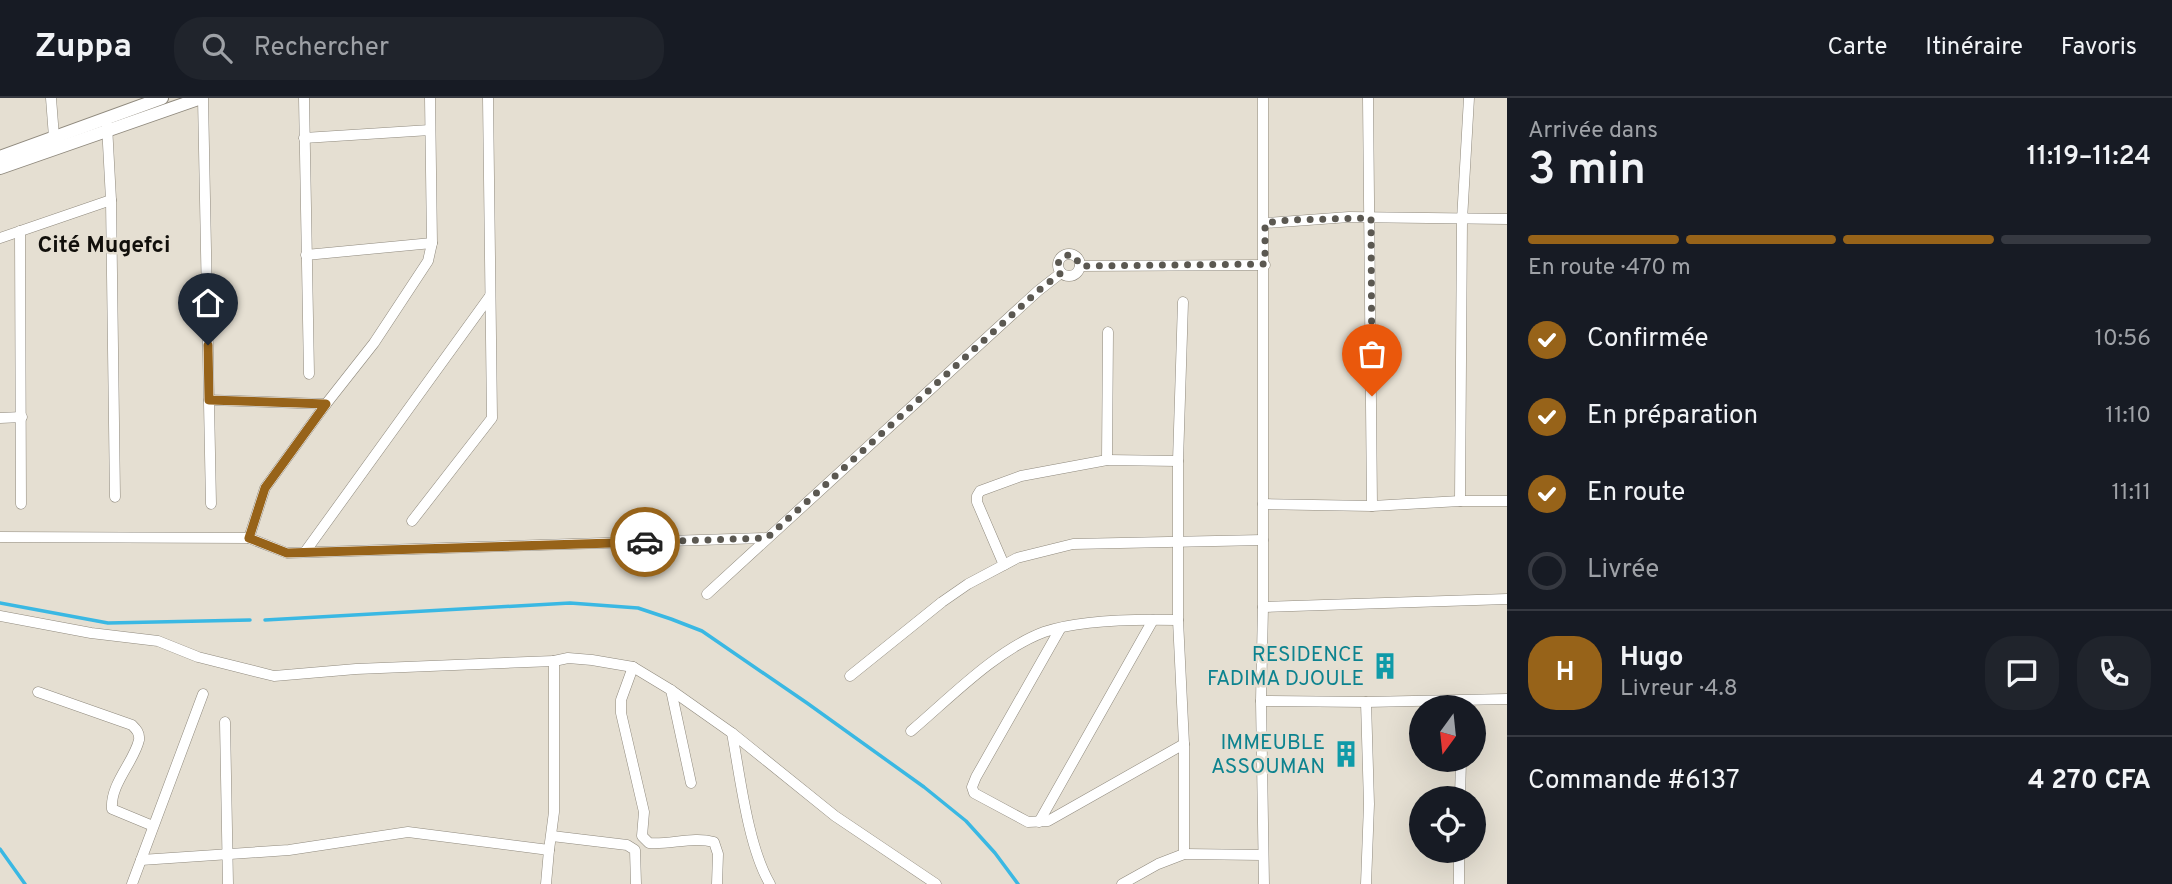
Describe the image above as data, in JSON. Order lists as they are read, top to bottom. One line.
{"districts":["Cité Mugefci"],"places":{"building":["RESIDENCE FADIMA DJOULE","IMMEUBLE ASSOUMAN"]},"north":"bottom","page":{"header":"Zuppa","search":"Rechercher","nav":["Carte","Itinéraire","Favoris"],"heading":["3 min","Arrivée dans","11:19–11:24"],"panel":["Hugo","Livreur · 4.8","Commande #6137","4 270 CFA"],"bar":"En route · 470 m","list":[["Confirmée","10:56"],["En préparation","11:10"],["En route","11:11"],"Livrée"],"round":"H"}}
